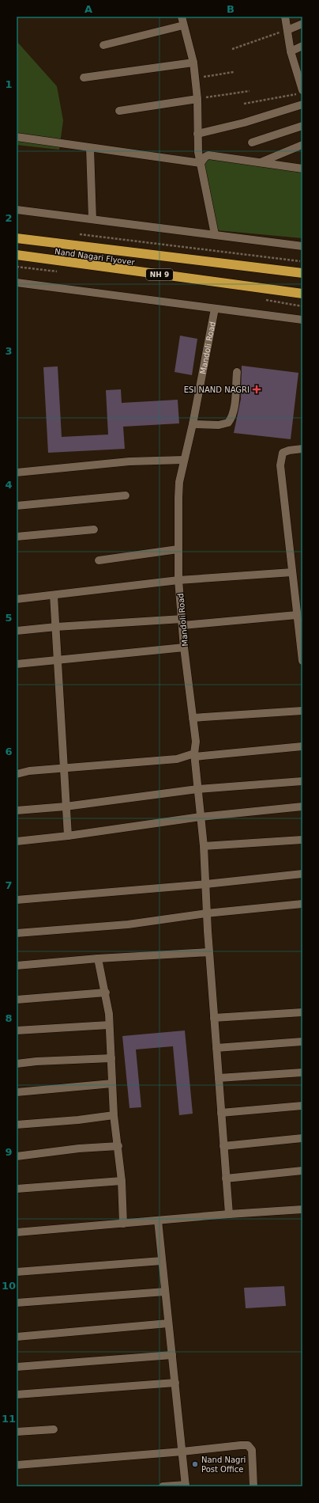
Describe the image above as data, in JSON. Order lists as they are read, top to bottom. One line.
{"streets":{"highway":["Nand Nagari Flyover","NH 9"],"street":["Mandoli Road"]},"places":{"health":["ESI NAND NAGRI"],"other":["Nand Nagri Post Office"]},"grid":{"columns":["A","B"],"rows":["1","2","3","4","5","6","7","8","9","10","11"]}}
